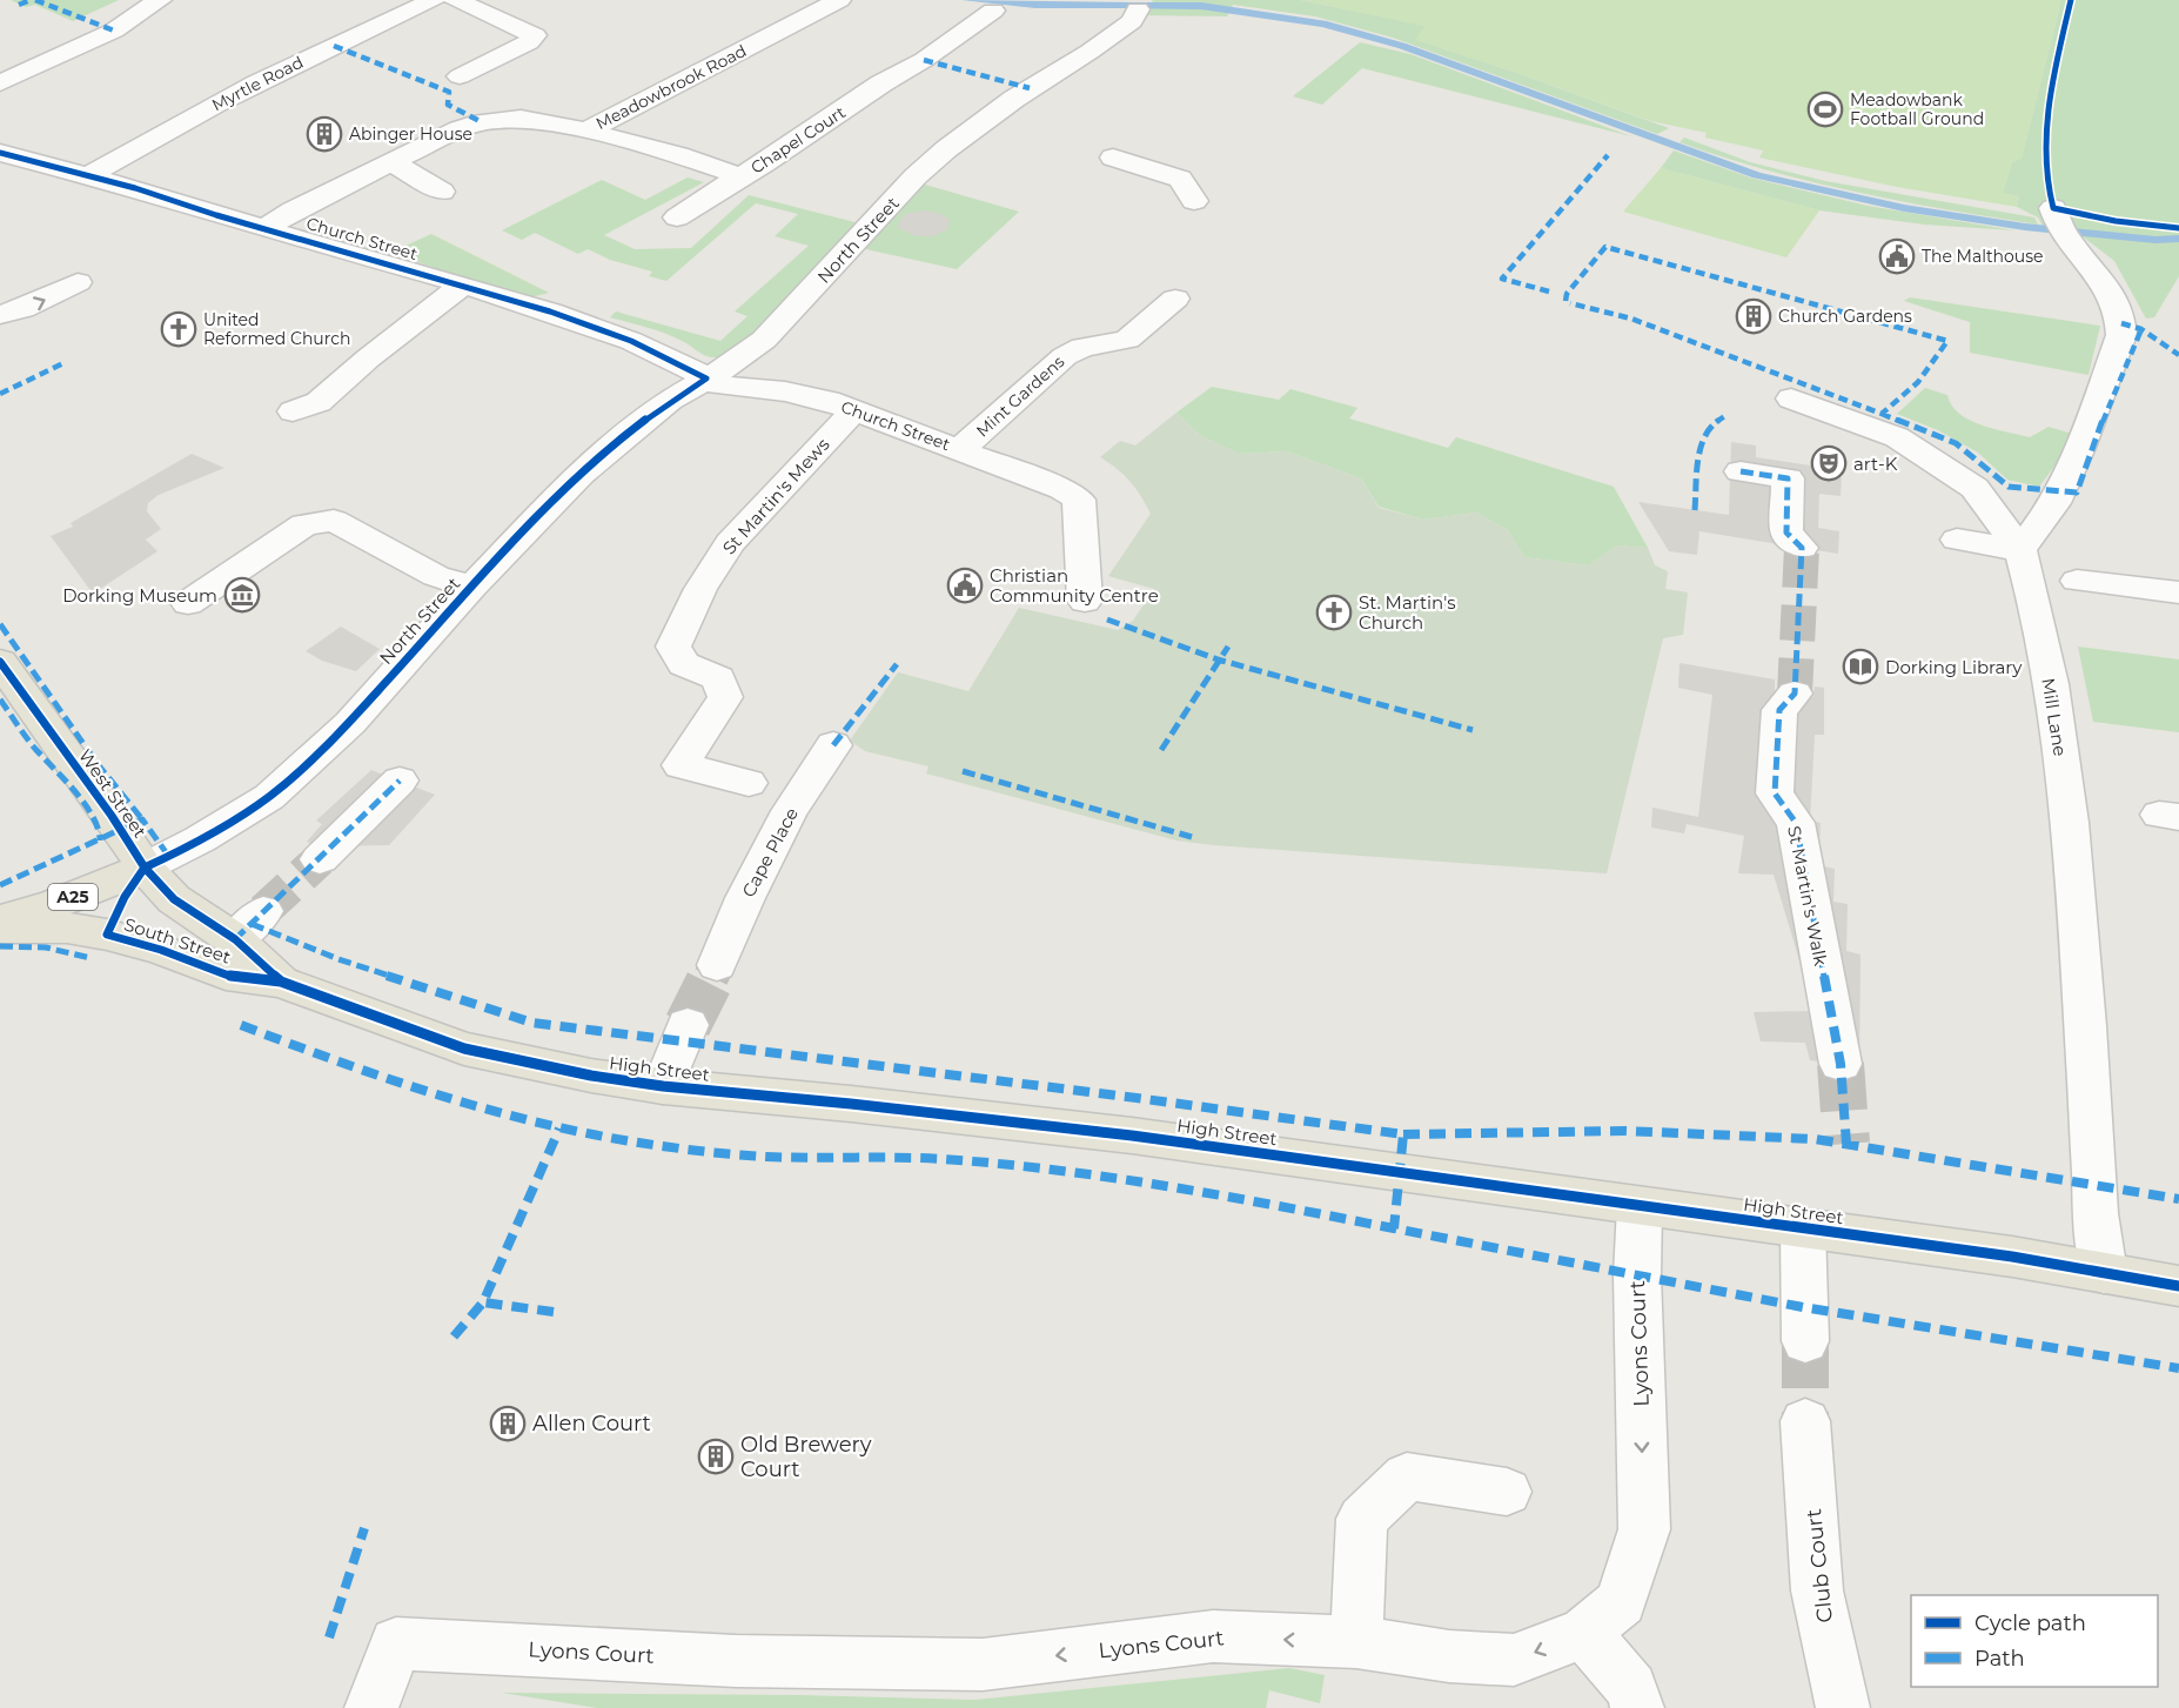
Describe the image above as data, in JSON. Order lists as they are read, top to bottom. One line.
{"streets":{"main road":["West Street","A25","South Street","High Street"],"street":["Myrtle Road","Meadowbrook Road","Chapel Court","Church Street","North Street","Mint Gardens","St Martin's Mews","Mill Lane","Cape Place","St Martin's Walk","Lyons Court","Club Court"]},"crossings":[["Myrtle Road","Church Street"],["Meadowbrook Road","Chapel Court"],["Meadowbrook Road","Church Street"],["Church Street","North Street"],["Church Street","Mint Gardens"],["Church Street","St Martin's Mews"],["North Street","West Street"],["North Street","A25"],["Mill Lane","High Street"],["West Street","A25"],["West Street","South Street"],["West Street","High Street"],["South Street","High Street"],["High Street","Lyons Court"]],"places":{"sports":["Meadowbank Football Ground"],"building":["Abinger House","Church Gardens","Allen Court","Old Brewery Court"],"public building":["The Malthouse","Christian Community Centre"],"church":["United Reformed Church","St. Martin's Church"],"theatre":["art-K"],"museum":["Dorking Museum"],"library":["Dorking Library"]},"legend":["Cycle path","Path"]}
